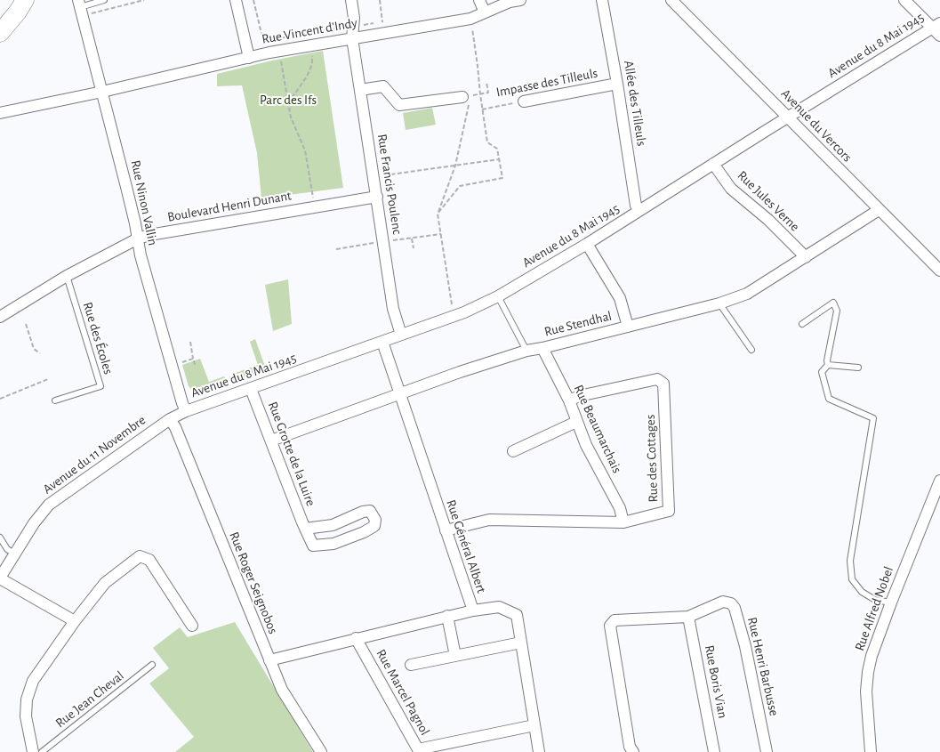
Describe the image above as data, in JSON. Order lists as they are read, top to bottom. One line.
{"streets":{"street":["Rue Vincent d'Indy","Avenue du 8 Mai 1945","Impasse des Tilleuls","Allée des Tilleuls","Avenue du Vercors","Rue Francis Poulenc","Rue Jules Verne","Rue Ninon Vallin","Boulevard Henri Dunant","Rue Stendhal","Rue Beaumarchais","Rue Grotte de la Luire","Avenue du 11 Novembre","Rue des Cottages","Rue Général Albert","Rue Roger Seignobos","Rue Alfred Nobel","Rue Henri Barbusse","Rue Boris Vian","Rue Marcel Pagnol"],"lane":["Rue des Écoles","Rue Jean Cheval"]},"crossings":[["Rue Vincent d'Indy","Rue Francis Poulenc"],["Rue Vincent d'Indy","Rue Ninon Vallin"],["Avenue du 8 Mai 1945","Allée des Tilleuls"],["Avenue du 8 Mai 1945","Avenue du Vercors"],["Avenue du 8 Mai 1945","Rue Francis Poulenc"],["Avenue du 8 Mai 1945","Rue Jules Verne"],["Avenue du 8 Mai 1945","Rue Ninon Vallin"],["Avenue du 8 Mai 1945","Rue Grotte de la Luire"],["Avenue du 8 Mai 1945","Avenue du 11 Novembre"],["Avenue du 8 Mai 1945","Rue Général Albert"],["Impasse des Tilleuls","Allée des Tilleuls"],["Avenue du Vercors","Rue Stendhal"],["Rue Francis Poulenc","Boulevard Henri Dunant"],["Rue Jules Verne","Rue Stendhal"],["Rue Ninon Vallin","Boulevard Henri Dunant"],["Rue Ninon Vallin","Avenue du 11 Novembre"],["Boulevard Henri Dunant","Rue des Écoles"],["Rue Stendhal","Rue Beaumarchais"],["Rue Stendhal","Rue Grotte de la Luire"],["Rue Stendhal","Rue Général Albert"],["Rue Beaumarchais","Rue des Cottages"],["Avenue du 11 Novembre","Rue Roger Seignobos"],["Rue des Cottages","Rue Général Albert"],["Rue Général Albert","Rue Marcel Pagnol"],["Rue Roger Seignobos","Rue Marcel Pagnol"],["Rue Henri Barbusse","Rue Boris Vian"]],"parks":["Parc des Ifs"]}
